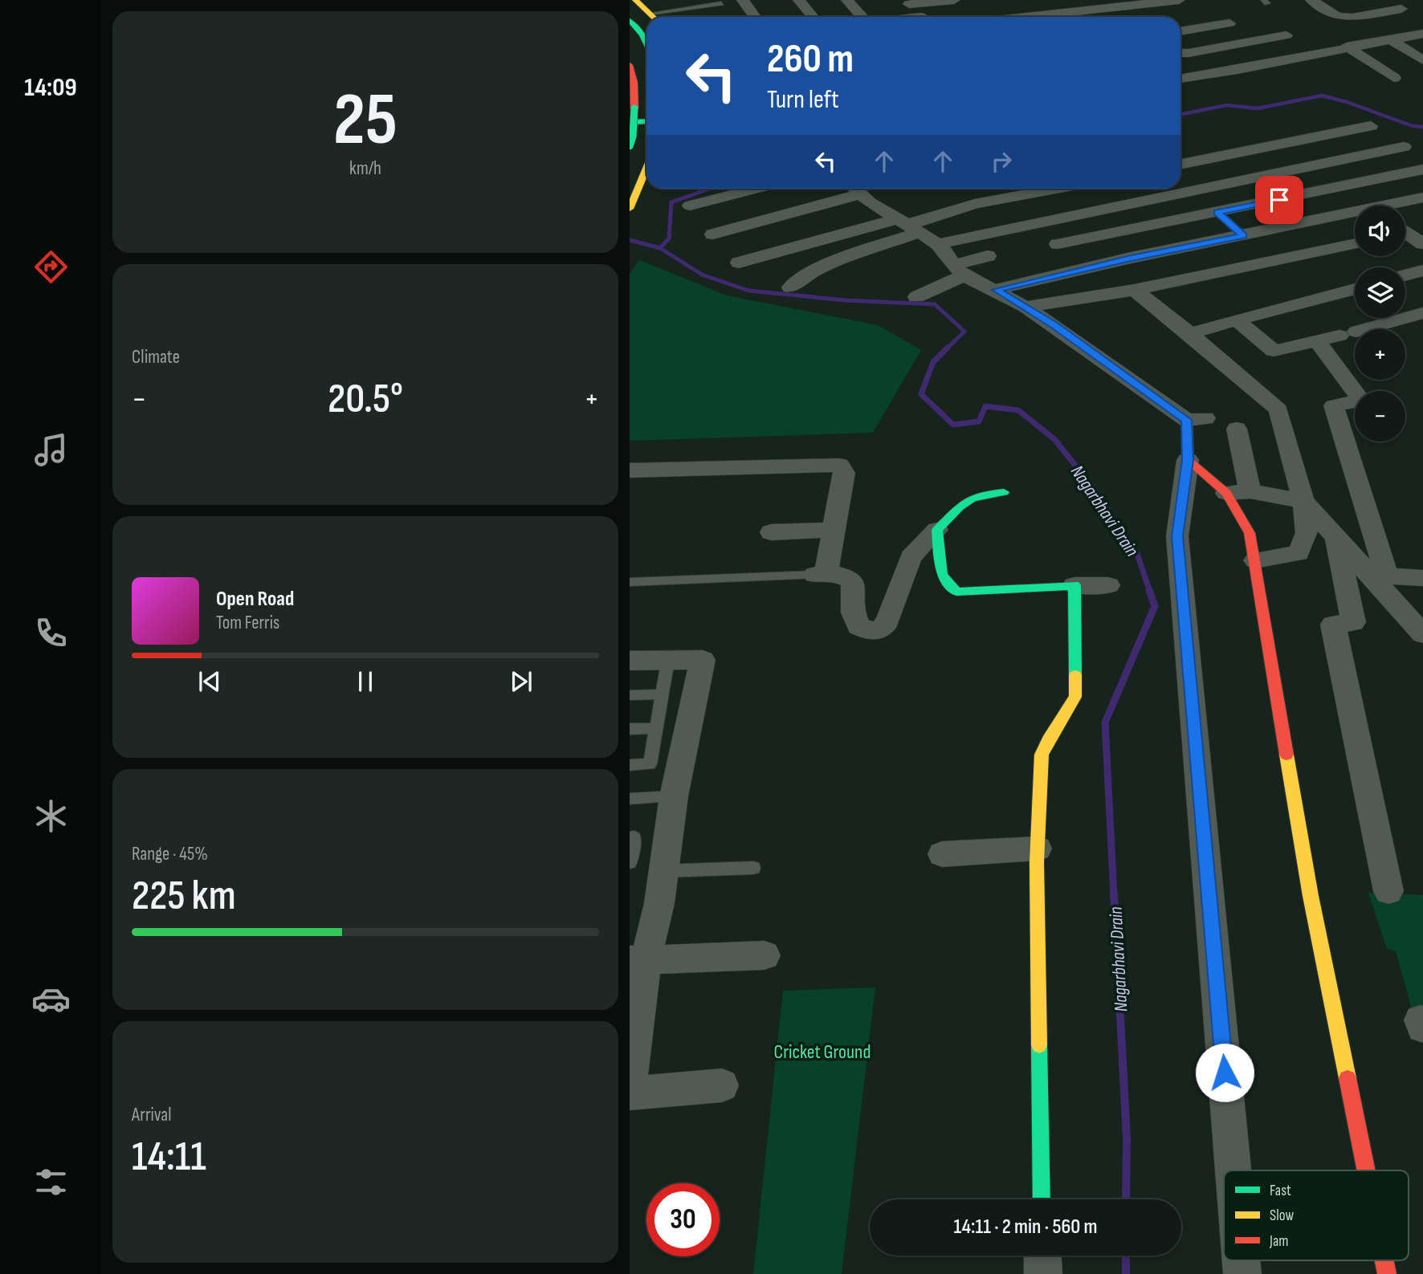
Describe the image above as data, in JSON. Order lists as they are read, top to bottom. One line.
{"water":["Nagarbhavi Drain"],"parks":["Cricket Ground"],"legend":["Fast","Slow","Jam"],"page":{"tabs":"14:09","tile":[["25","km/h"],"Climate",["Range · 45%","225 km"],["Arrival","14:11"]],"turn":["260 m","Turn left"],"map_buttons":["+","−"],"heat":["−","20.5°","+"],"song":["Open Road","Tom Ferris"],"limit":"30","trip":"14:11 · 2 min · 560 m"}}
